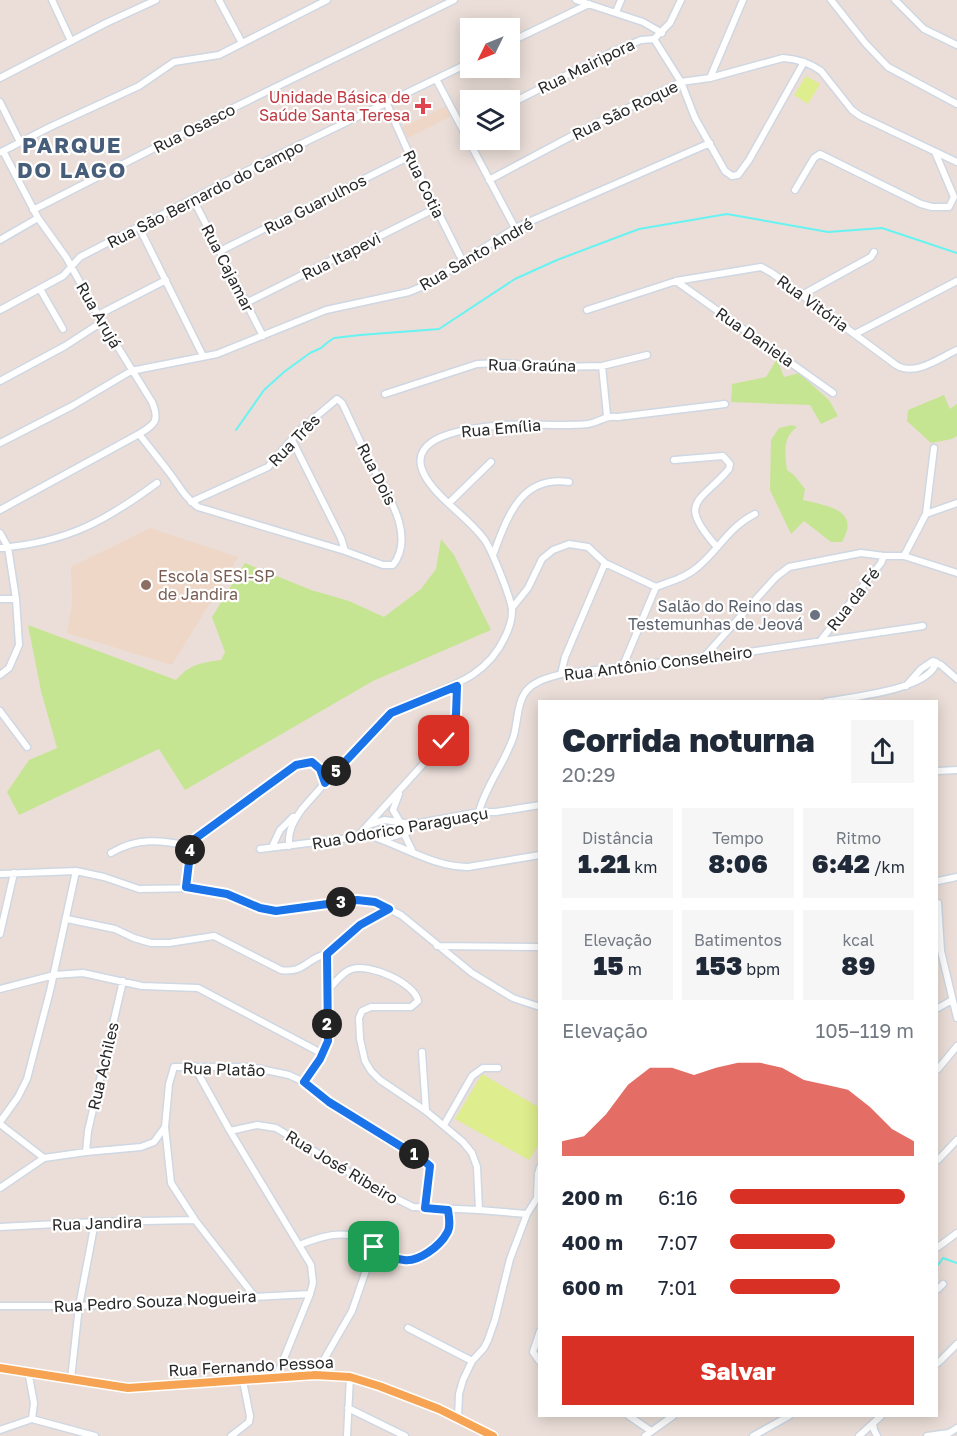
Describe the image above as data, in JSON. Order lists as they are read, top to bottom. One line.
{"streets":{"main road":["Rua Fernando Pessoa"],"street":["Rua Mairipora","Rua São Roque","Rua Osasco","Rua Cotia","Rua São Bernardo do Campo","Rua Guarulhos","Rua Santo André","Rua Itapevi","Rua Cajamar","Rua Vitória","Rua Arujá","Rua Daniela","Rua Graúna","Rua Emília","Rua Três","Rua Dois","Rua da Fé","Rua Antônio Conselheiro","Rua Odorico Paraguaçu","Rua Achiles","Rua Platão","Rua José Ribeiro","Rua Jandira","Rua Pedro Souza Nogueira"]},"crossings":[["Rua Osasco","Rua Arujá"],["Rua Cotia","Rua São Bernardo do Campo"],["Rua Cotia","Rua Guarulhos"],["Rua Cotia","Rua Santo André"],["Rua Cotia","Rua Itapevi"],["Rua São Bernardo do Campo","Rua Cajamar"],["Rua São Bernardo do Campo","Rua Arujá"],["Rua Guarulhos","Rua Cajamar"],["Rua Santo André","Rua Cajamar"],["Rua Santo André","Rua Arujá"],["Rua Itapevi","Rua Cajamar"],["Rua Vitória","Rua Daniela"],["Rua Três","Rua Dois"],["Rua da Fé","Rua Antônio Conselheiro"],["Rua Antônio Conselheiro","Rua Odorico Paraguaçu"],["Rua Platão","Rua José Ribeiro"]],"districts":["PARQUE DO LAGO"],"places":{"health":["Unidade Básica de Saúde Santa Teresa"],"other":["Escola SESI-SP de Jandira","Salão do Reino das Testemunhas de Jeová"]},"north":"bottom left","page":{"heading":["Corrida noturna","20:29"],"pins":["5","4","3","2","1"],"stats":[["Distância","1.21 km"],["Tempo","8:06"],["Ritmo","6:42 /km"],["Elevação","15 m"],["Batimentos","153 bpm"],["kcal","89"]],"chart":["Elevação","105–119 m"],"list":[{"name":"200 m","note":"6:16"},{"name":"400 m","note":"7:07"},{"name":"600 m","note":"7:01"}],"buttons":"Salvar"}}
